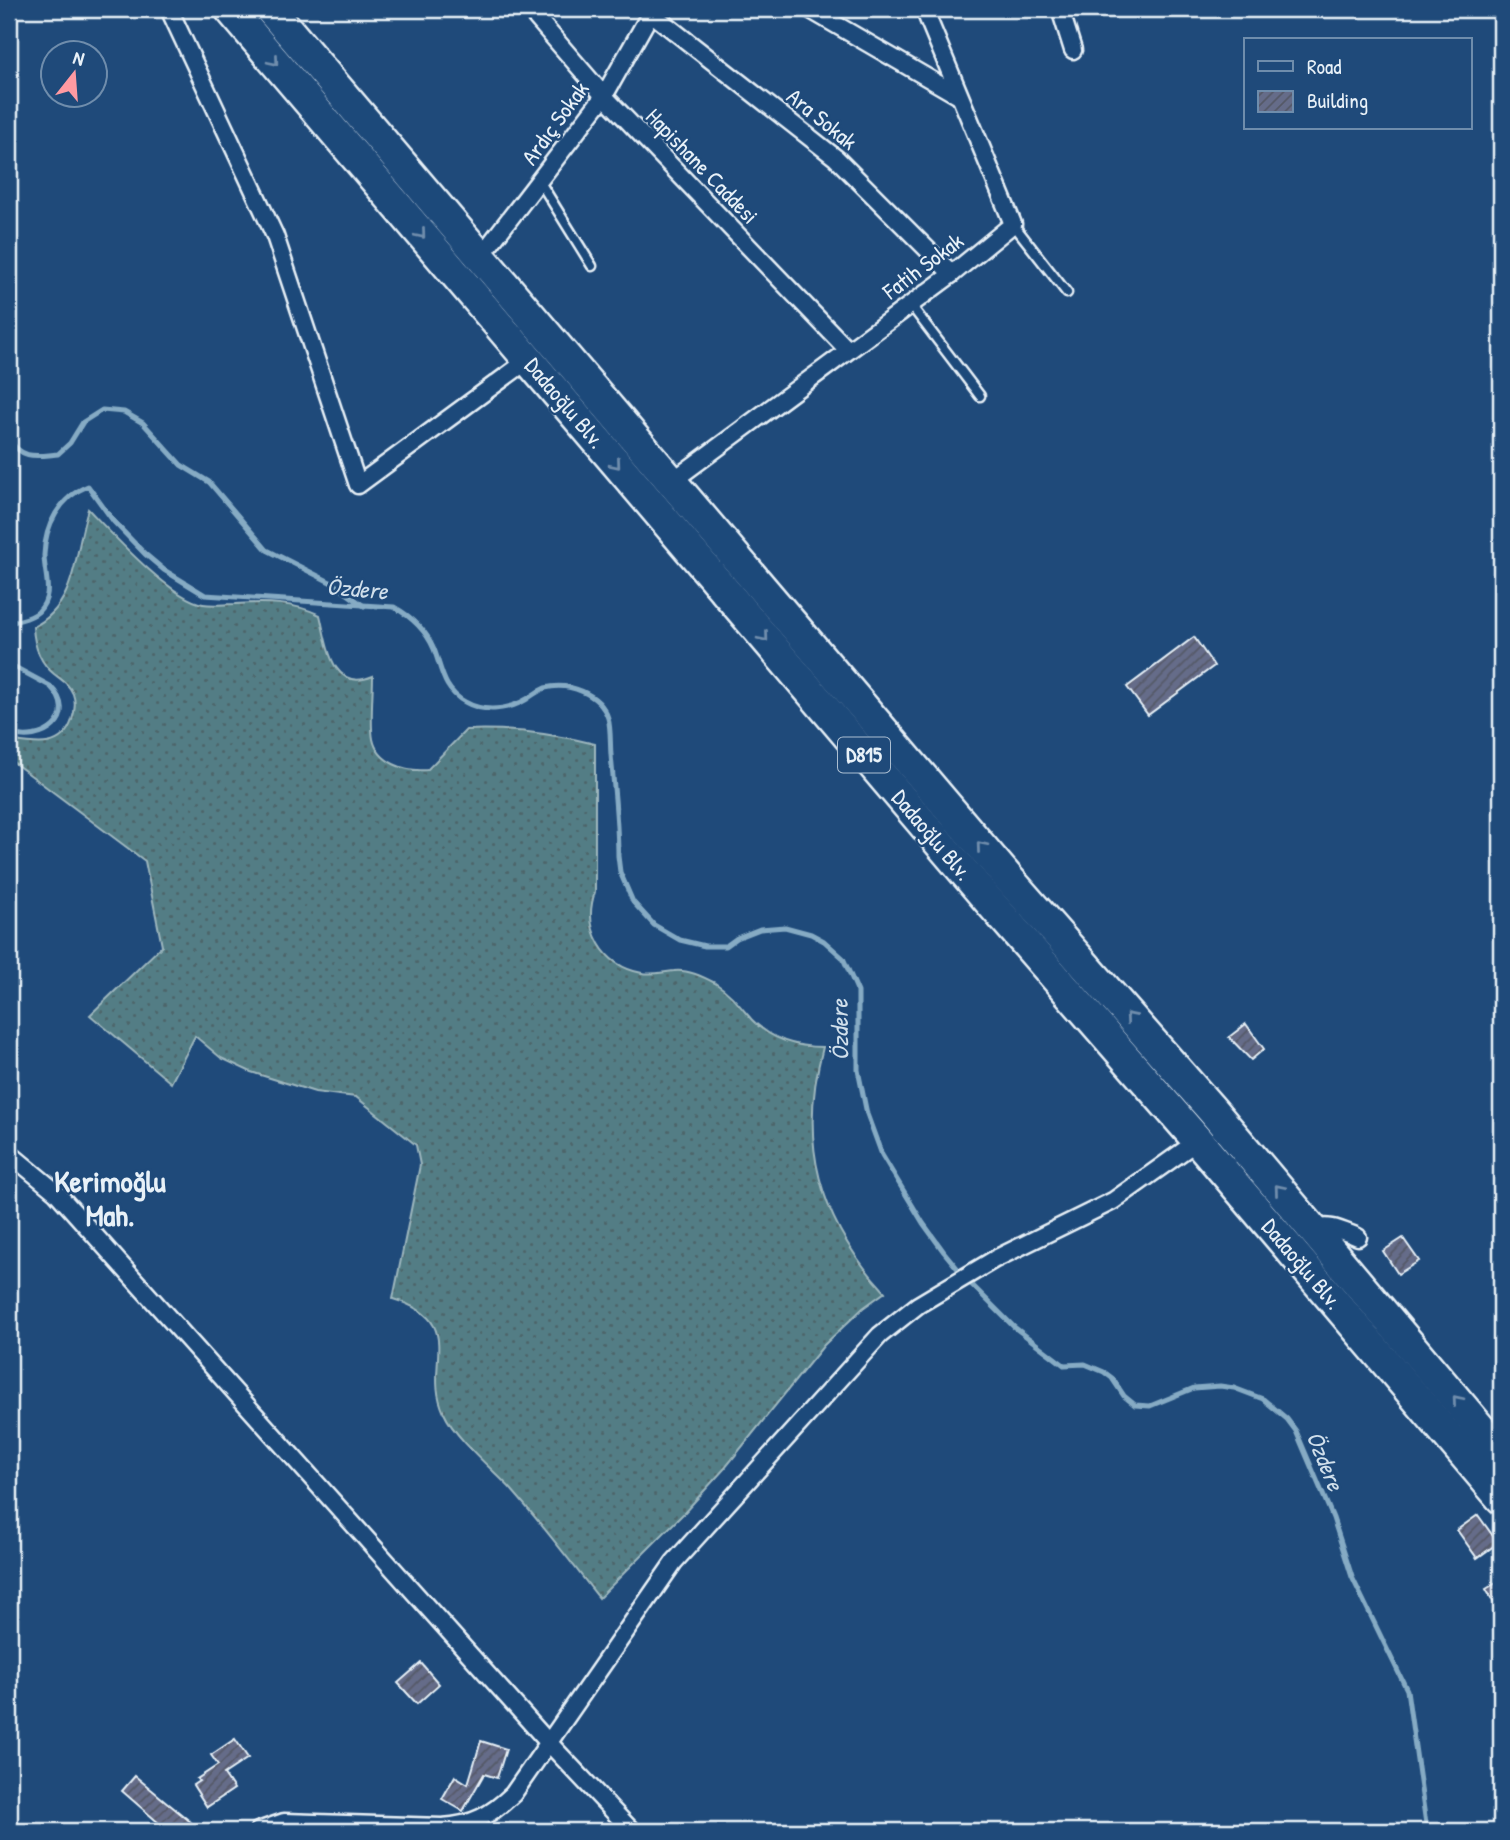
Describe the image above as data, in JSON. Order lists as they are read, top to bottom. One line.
{"streets":{"highway":["Dadaoğlu Blv.","D815"],"street":["Ara Sokak","Ardıç Sokak","Hapishane Caddesi","Fatih Sokak"]},"crossings":[["Ara Sokak","Ardıç Sokak"],["Ara Sokak","Fatih Sokak"],["Ardıç Sokak","Hapishane Caddesi"],["Ardıç Sokak","Dadaoğlu Blv."],["Hapishane Caddesi","Fatih Sokak"],["Fatih Sokak","Dadaoğlu Blv."]],"districts":["Kerimoğlu Mah."],"water":["Özdere"],"legend":["Road","Building"],"north":"top"}
